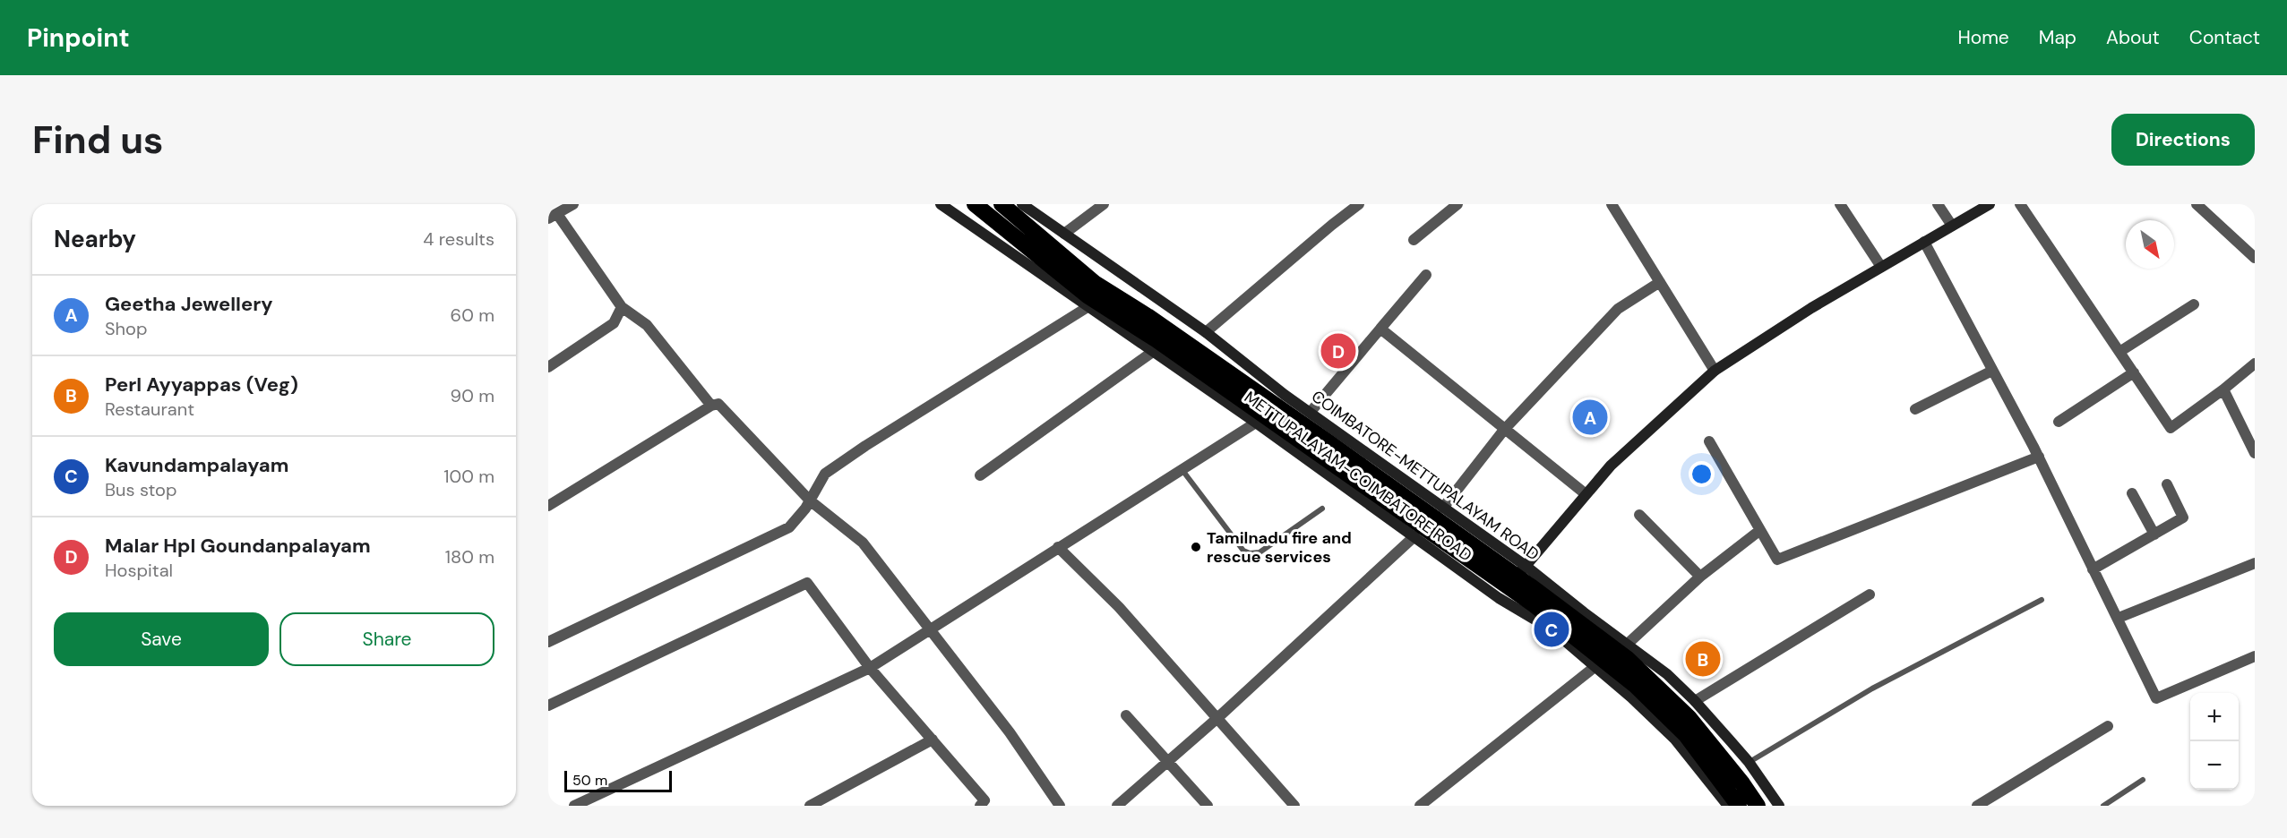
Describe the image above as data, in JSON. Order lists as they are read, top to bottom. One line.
{"streets":{"main road":["COIMBATORE-METTUPALAYAM ROAD","METTUPALAYAM-COIMBATORE ROAD"]},"places":["Tamilnadu fire and rescue services"],"scale_bar":"50 m","north":"bottom right","page":{"header":"Pinpoint","nav":["Home","Map","About","Contact"],"buttons":["Directions",["Save","Share"]],"title":"Find us","heading":["Nearby","4 results"],"list":[{"mark":"A","name":"Geetha Jewellery","note":"Shop","value":"60 m"},{"mark":"B","name":"Perl Ayyappas (Veg)","note":"Restaurant","value":"90 m"},{"mark":"C","name":"Kavundampalayam","note":"Bus stop","value":"100 m"},{"mark":"D","name":"Malar Hpl Goundanpalayam","note":"Hospital","value":"180 m"}],"pins":["D","A","C","B"],"map_buttons":["+","−"],"scale":"50 m"}}
